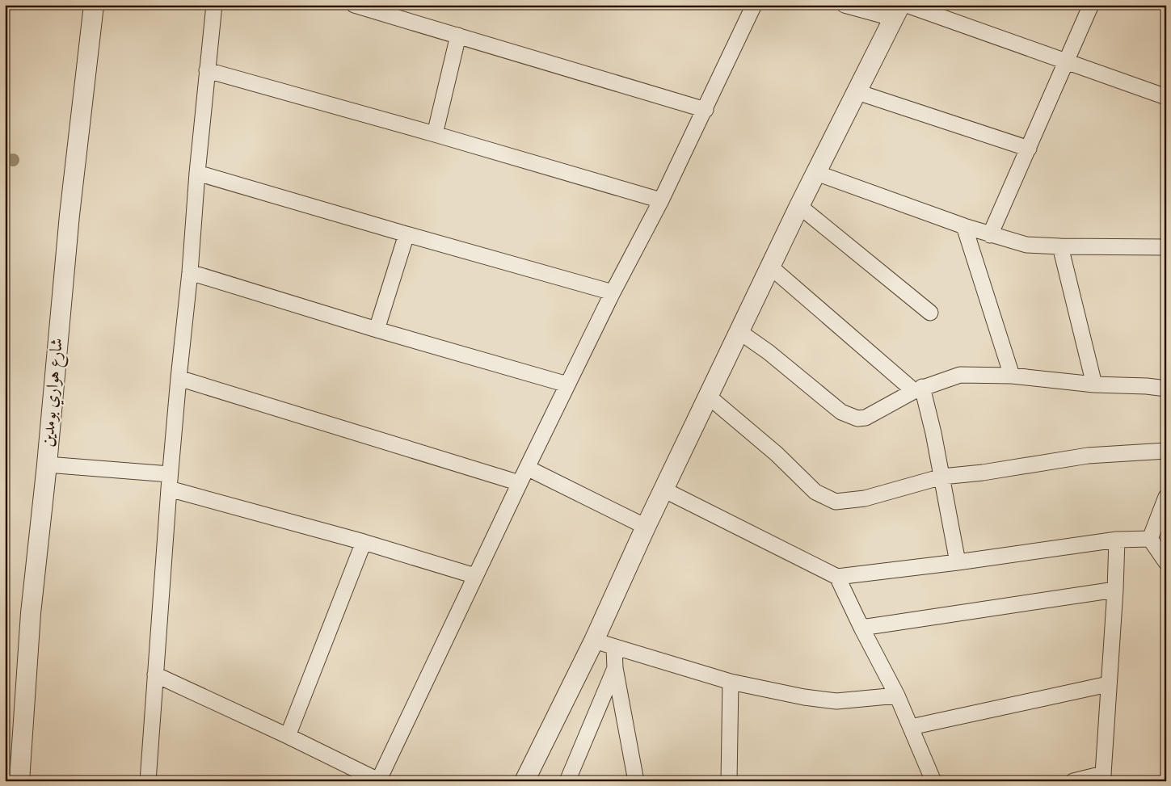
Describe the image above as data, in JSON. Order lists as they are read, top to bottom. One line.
{"streets":{"street":["شارع هواري بومدين"]}}
